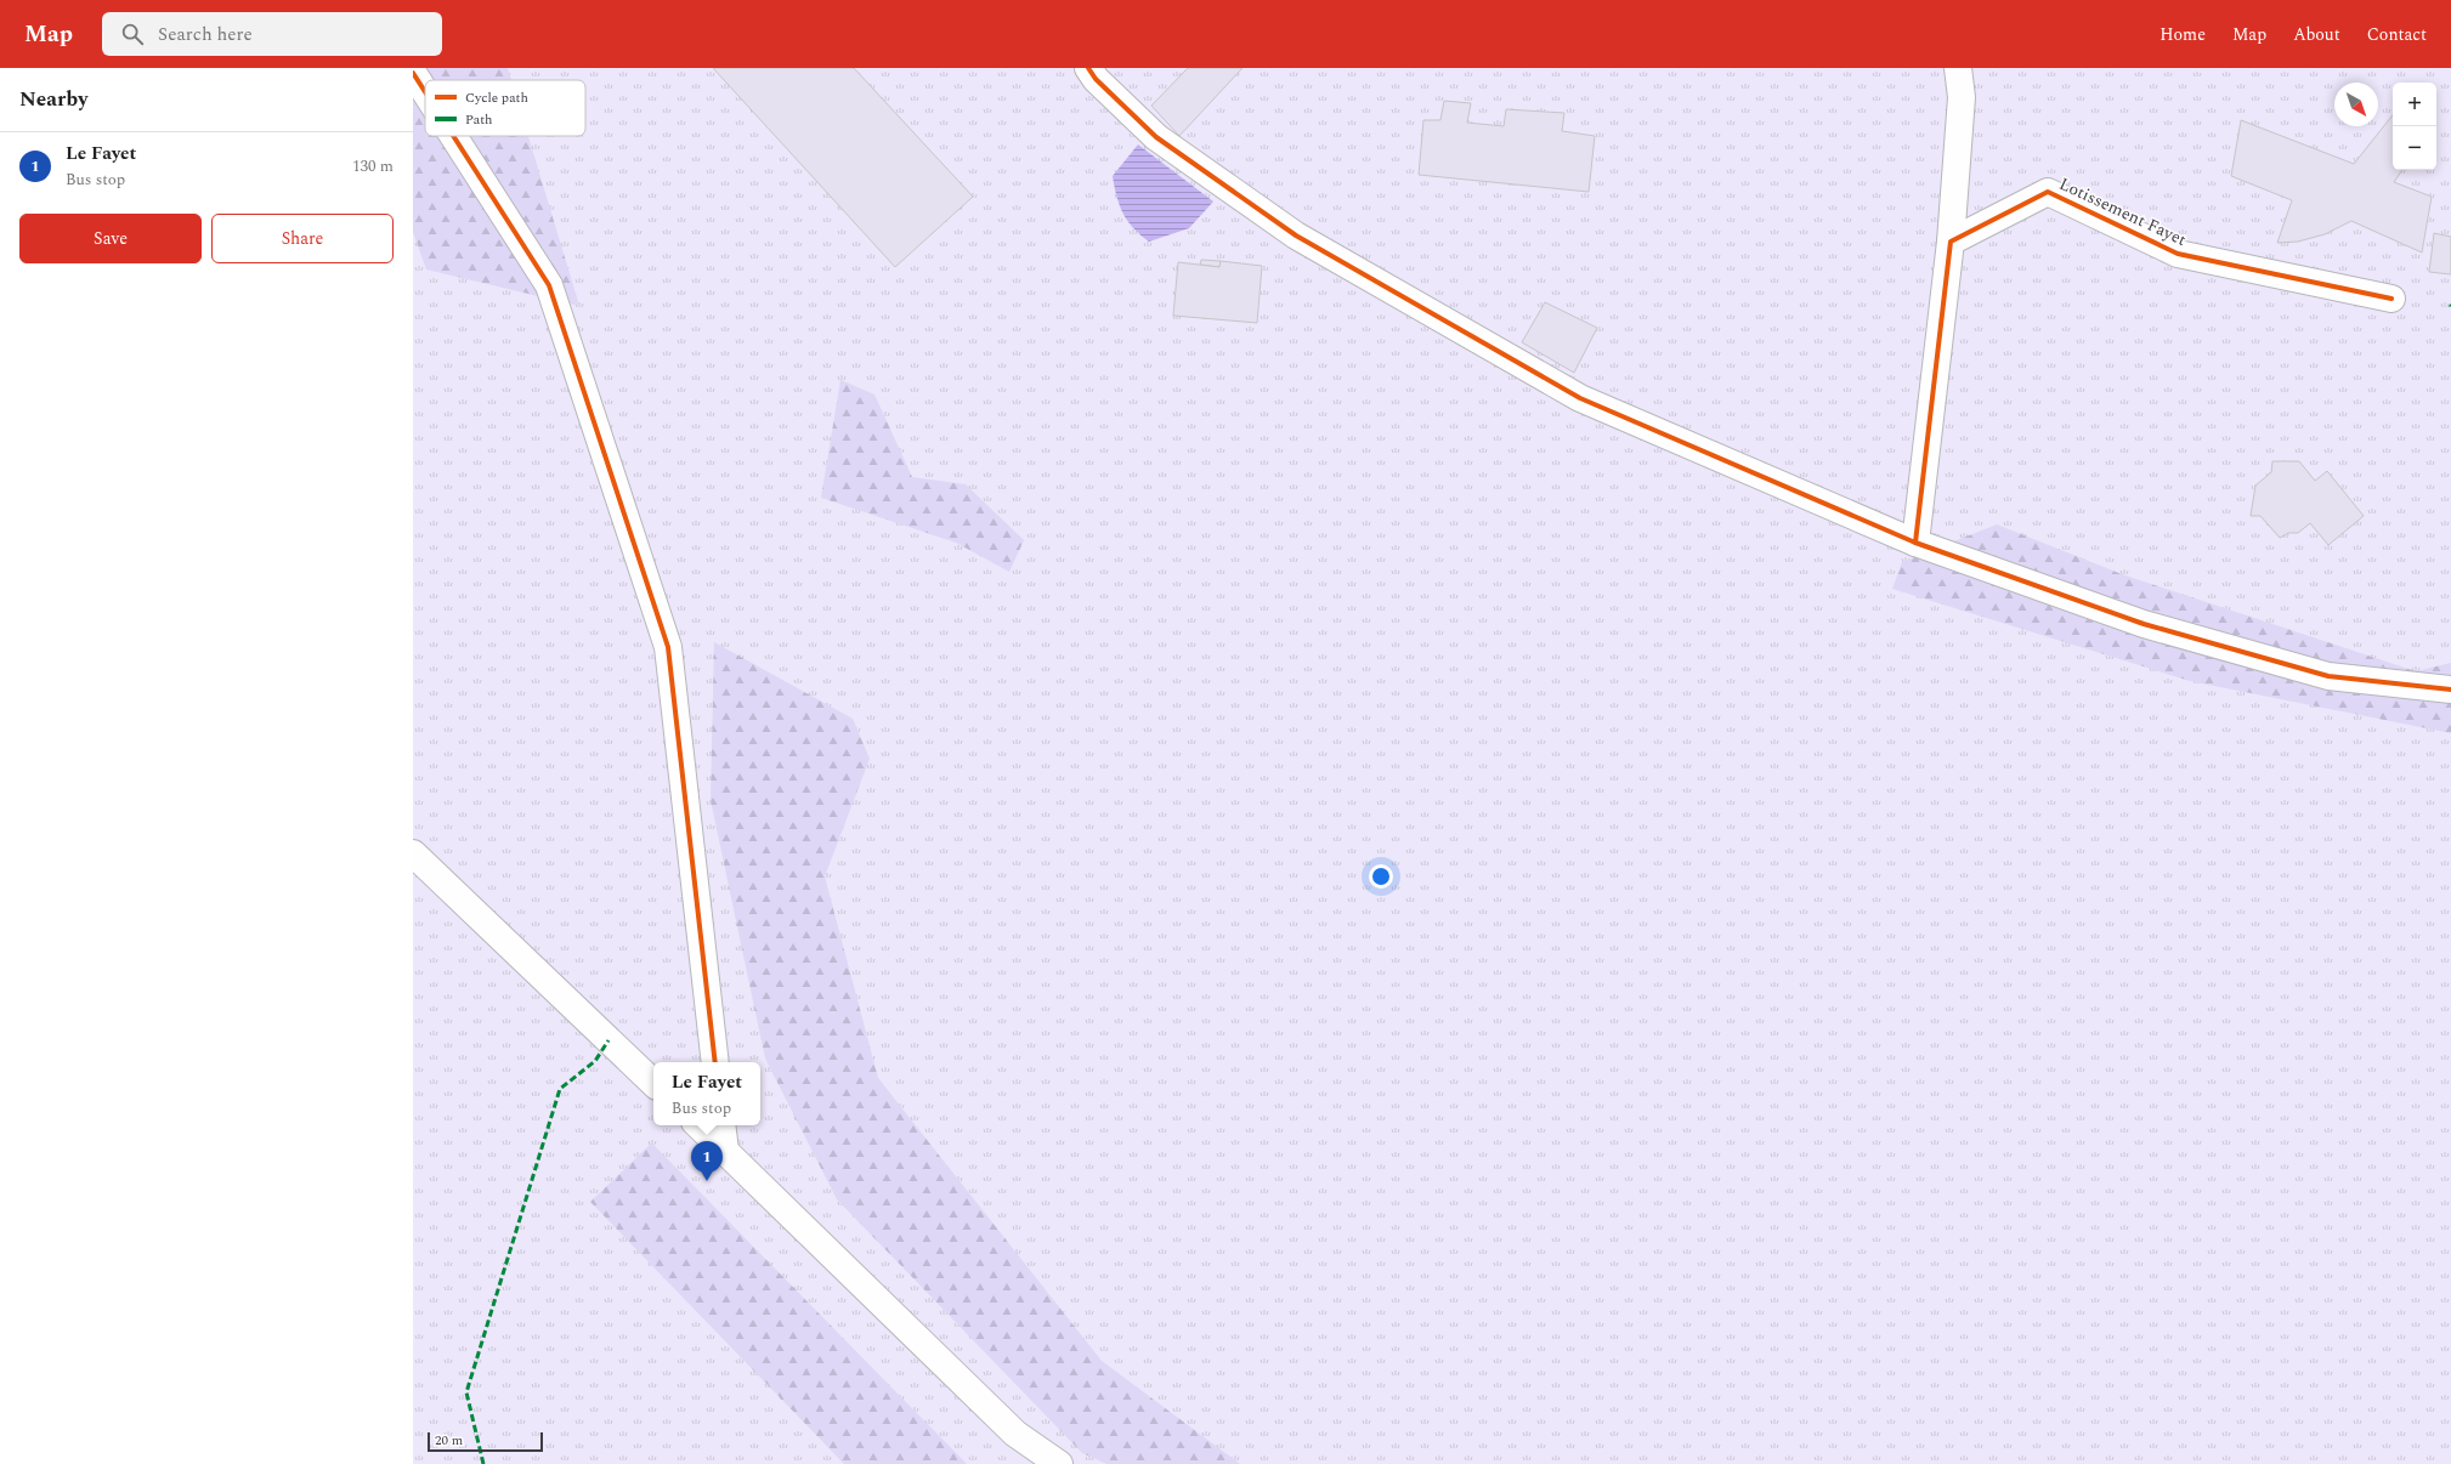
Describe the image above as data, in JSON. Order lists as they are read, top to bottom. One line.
{"streets":{"street":["Lotissement Fayet"]},"legend":["Cycle path","Path"],"scale_bar":"20 m","north":"bottom right","page":{"header":"Map","search":"Search here","nav":["Home","Map","About","Contact"],"heading":"Nearby","map_buttons":["+","−"],"list":[{"mark":"1","name":"Le Fayet","note":"Bus stop","value":"130 m"}],"buttons":["Save","Share"],"popup":["Le Fayet","Bus stop"],"pins":"1","scale":"20 m"}}
